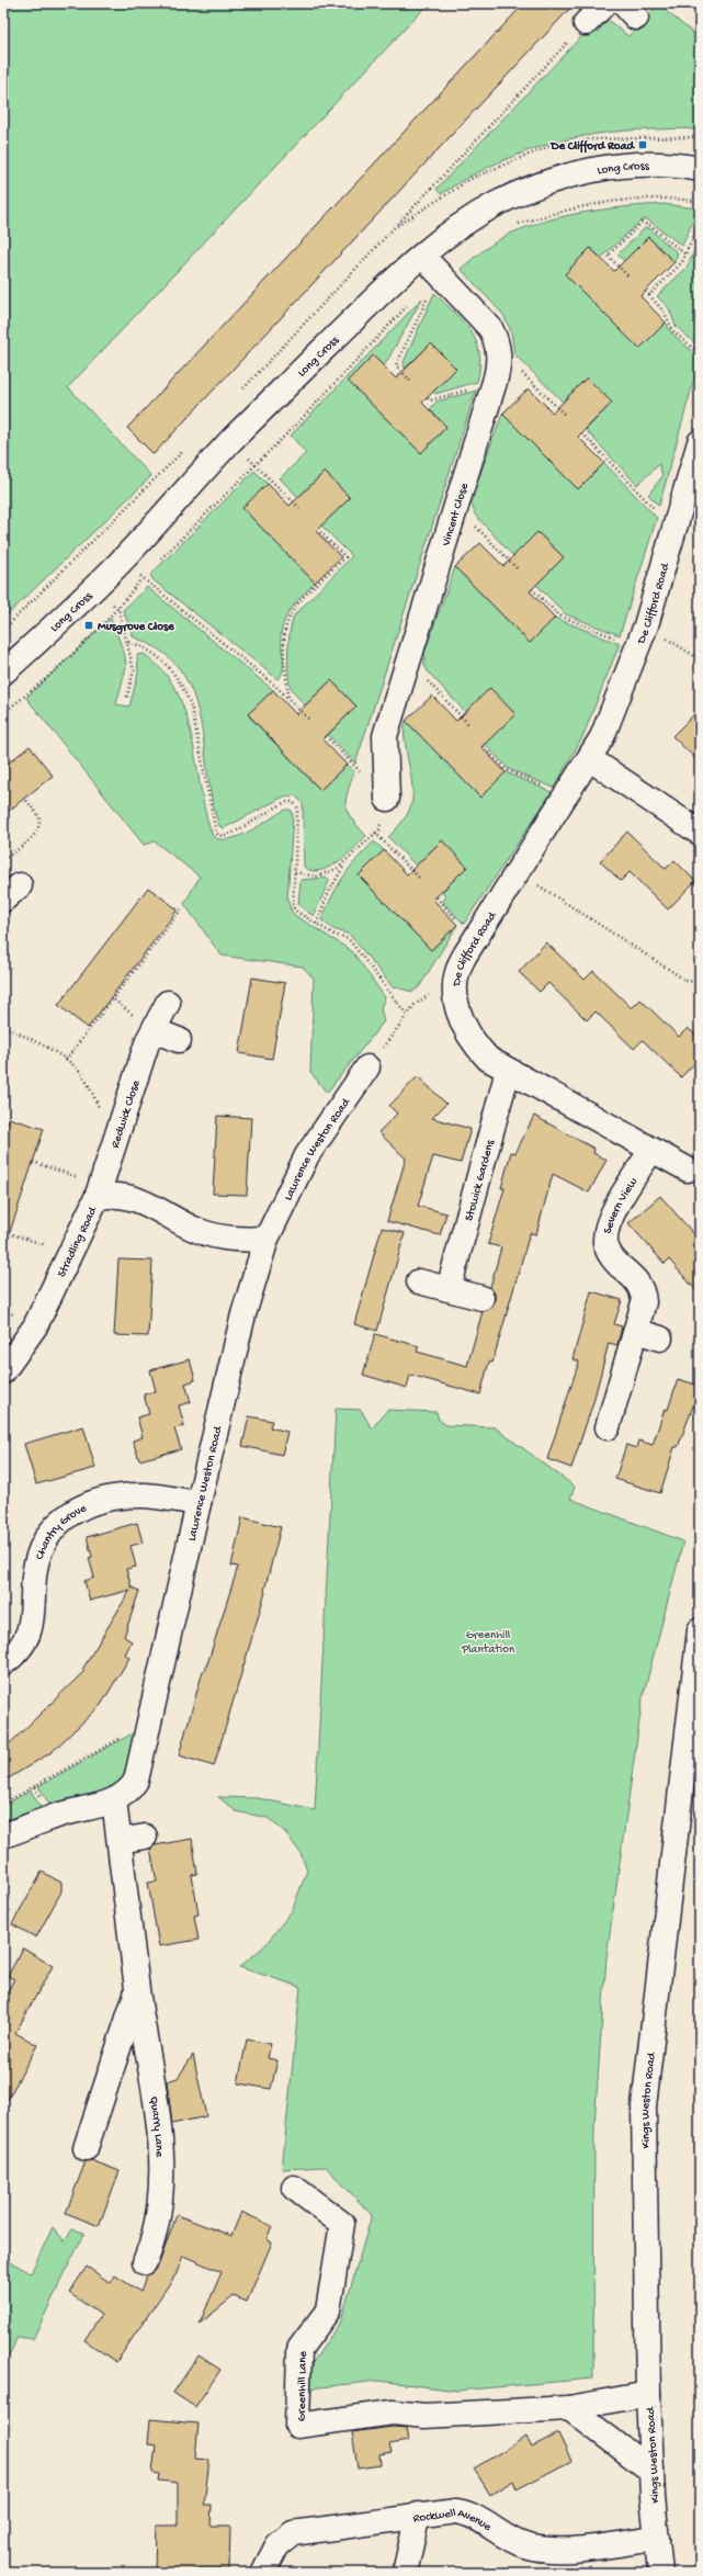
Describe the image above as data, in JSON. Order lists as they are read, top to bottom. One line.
{"streets":{"street":["Long Cross","Vincent Close","De Clifford Road","Redwick Close","Lawrence Weston Road","Stowick Gardens","Severn View","Stradling Road","Chantry Grove","Kings Weston Road","Quarry Lane","Greenhill Lane","Rockwell Avenue"]},"crossings":[["Long Cross","Vincent Close"],["De Clifford Road","Stowick Gardens"],["De Clifford Road","Severn View"],["Redwick Close","Stradling Road"],["Lawrence Weston Road","Stradling Road"],["Lawrence Weston Road","Chantry Grove"],["Lawrence Weston Road","Quarry Lane"],["Kings Weston Road","Greenhill Lane"],["Kings Weston Road","Rockwell Avenue"]],"parks":["Greenhill Plantation"],"places":{"transit":["De Clifford Road","Musgrove Close"]}}
